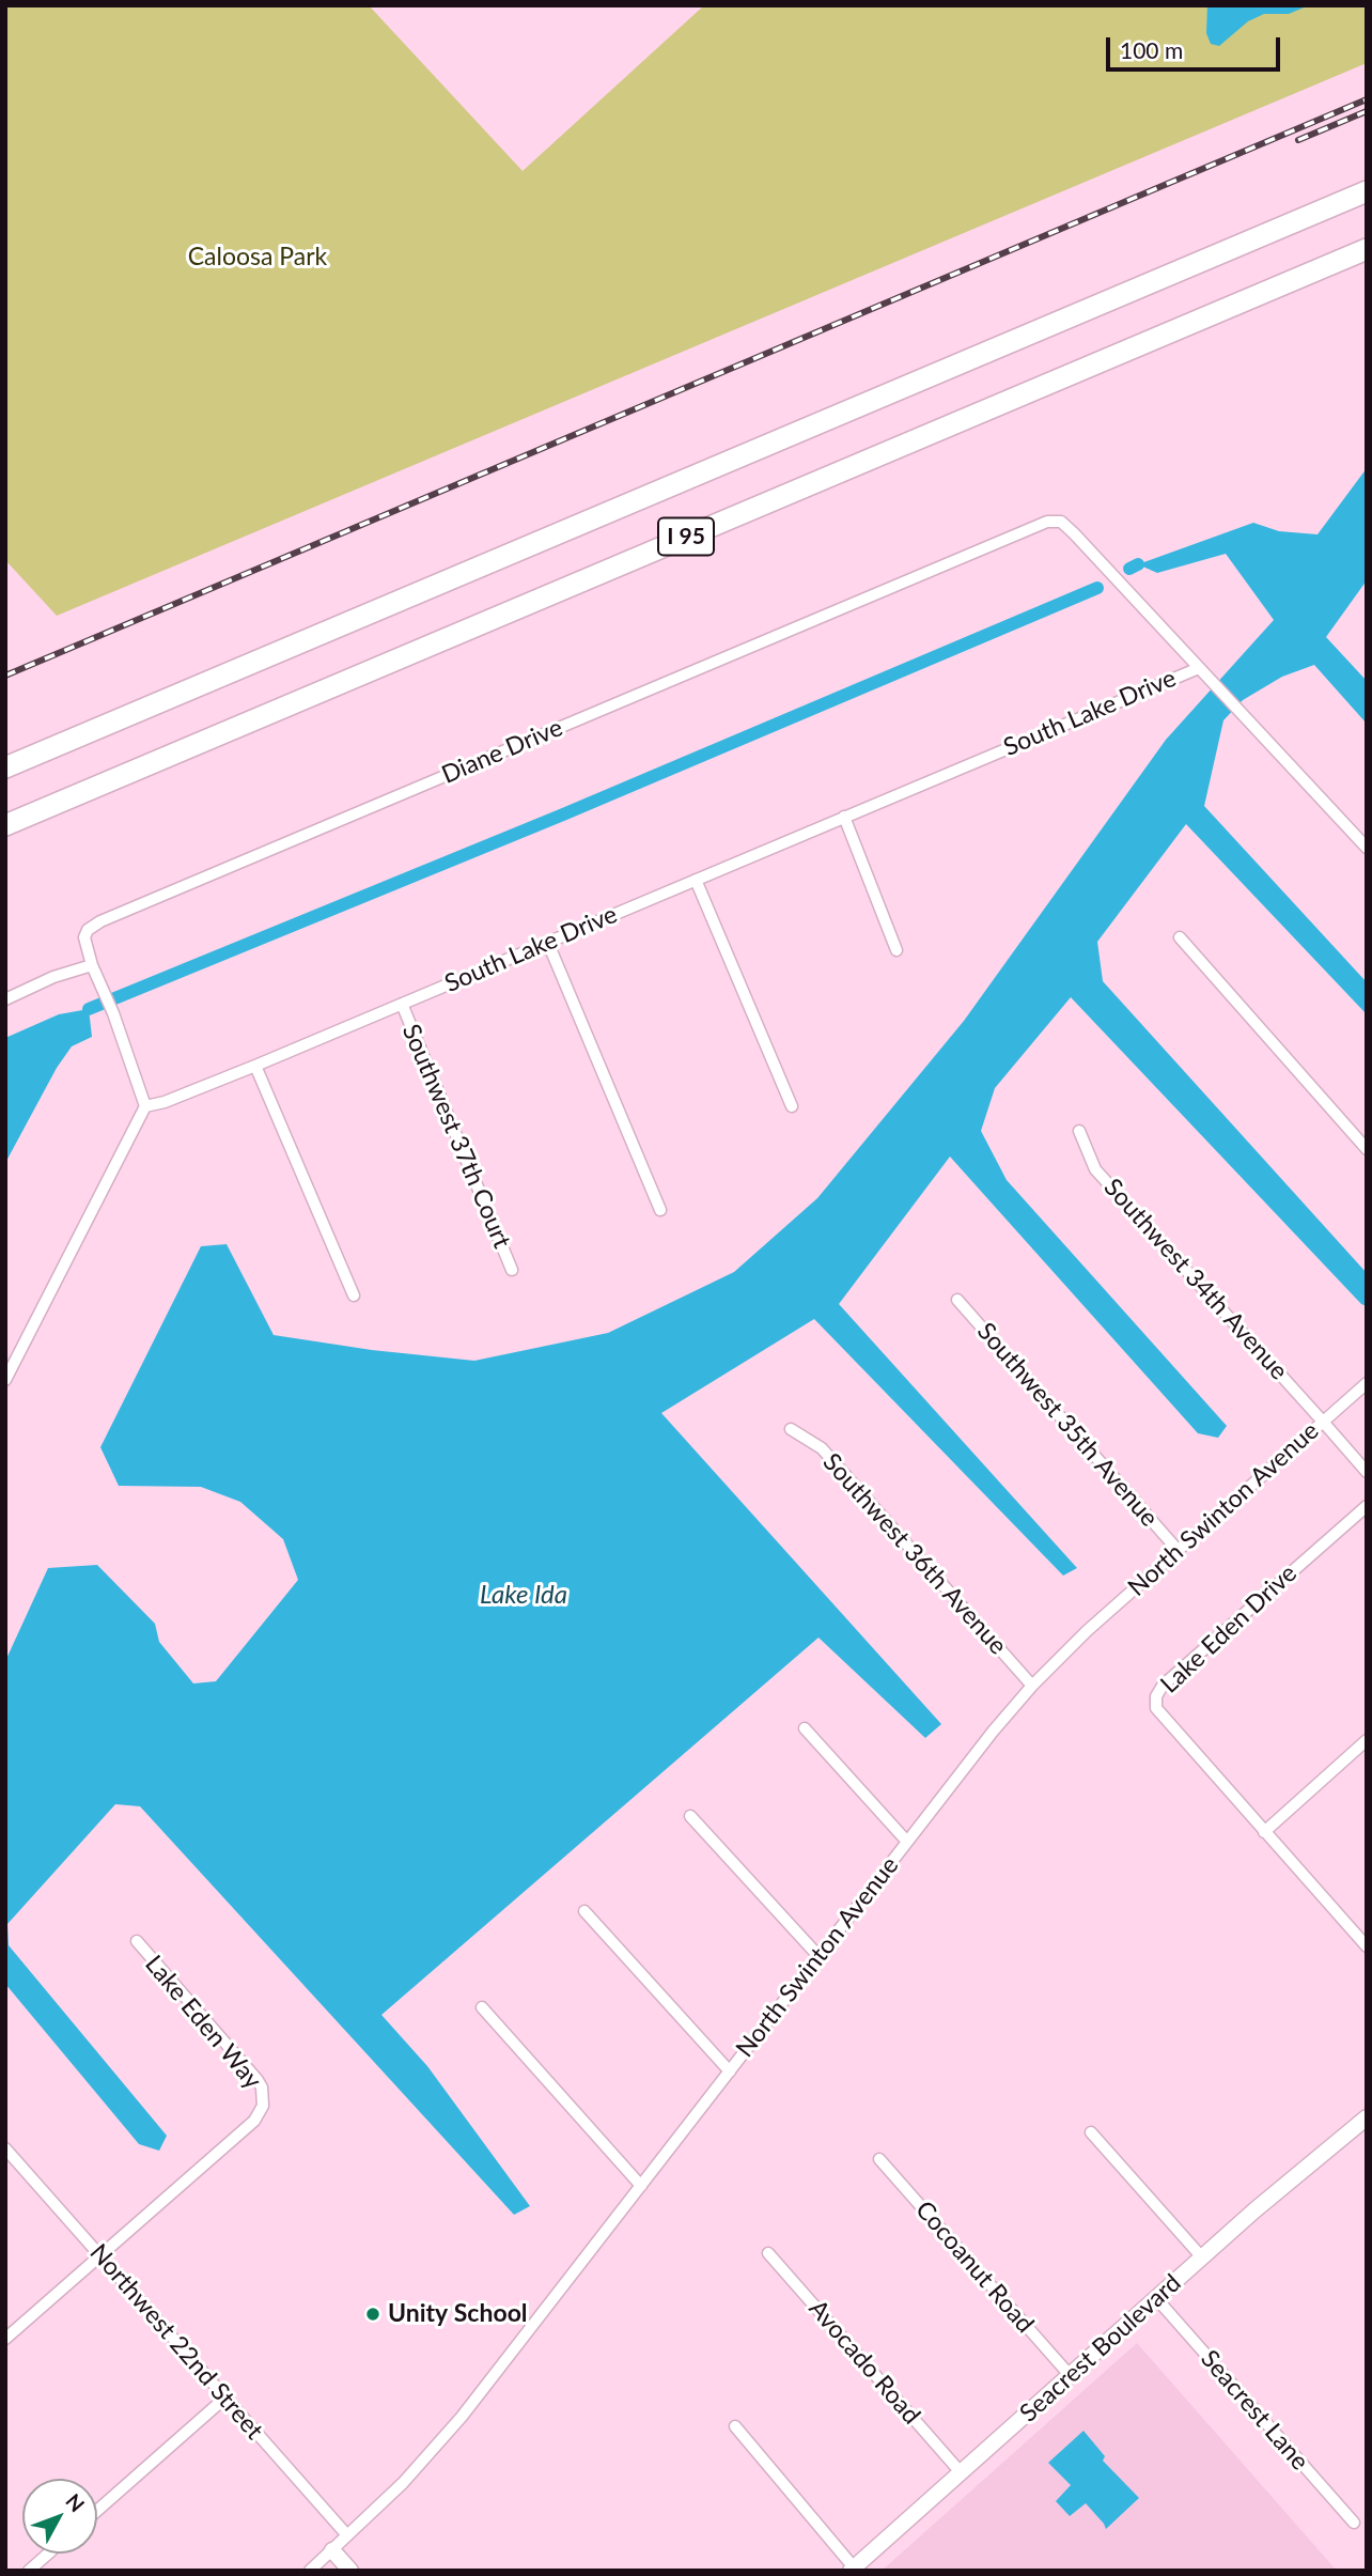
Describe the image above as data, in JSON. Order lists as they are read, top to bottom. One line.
{"streets":{"highway":["I 95"],"street":["South Lake Drive","Diane Drive","Southwest 37th Court","Southwest 34th Avenue","Southwest 35th Avenue","North Swinton Avenue","Southwest 36th Avenue","Lake Eden Drive","Lake Eden Way","Cocoanut Road","Northwest 22nd Street","Seacrest Boulevard","Avocado Road","Seacrest Lane"]},"crossings":[["South Lake Drive","Diane Drive"],["South Lake Drive","Southwest 37th Court"],["Southwest 34th Avenue","North Swinton Avenue"],["Southwest 35th Avenue","North Swinton Avenue"],["North Swinton Avenue","Southwest 36th Avenue"],["North Swinton Avenue","Northwest 22nd Street"],["Lake Eden Way","Northwest 22nd Street"],["Cocoanut Road","Seacrest Boulevard"],["Seacrest Boulevard","Avocado Road"],["Seacrest Boulevard","Seacrest Lane"]],"water":["Lake Ida"],"parks":["Caloosa Park"],"places":["Unity School"],"scale_bar":"100 m","north":"top right"}
